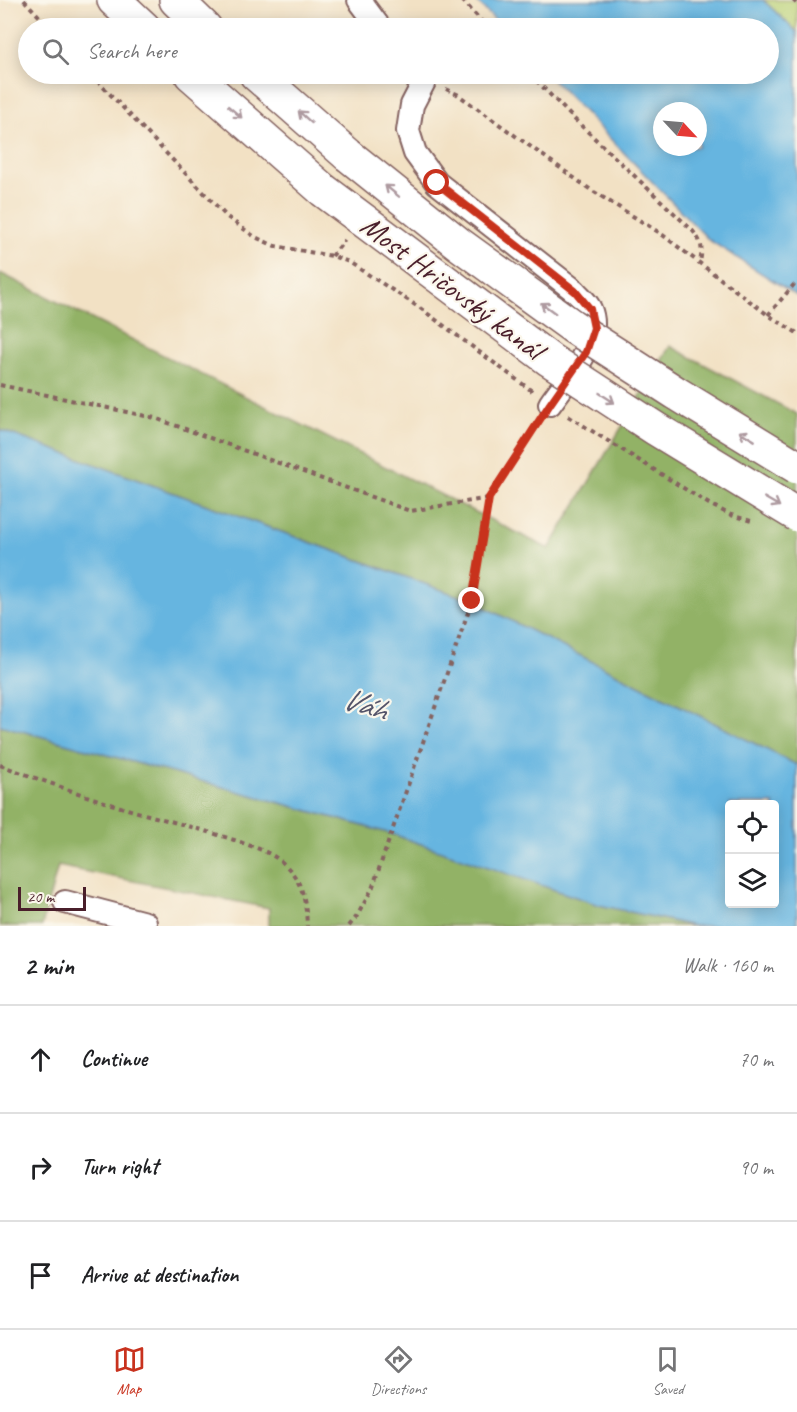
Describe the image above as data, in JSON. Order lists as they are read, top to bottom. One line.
{"streets":{"highway":["Most Hričovský kanál"]},"water":["Váh"],"scale_bar":"20 m","north":"bottom right","page":{"search":"Search here","scale":"20 m","heading":["2 min","Walk · 160 m"],"list":[["Continue","70 m"],["Turn right","90 m"],"Arrive at destination"],"nav":["Map","Directions","Saved"]}}
